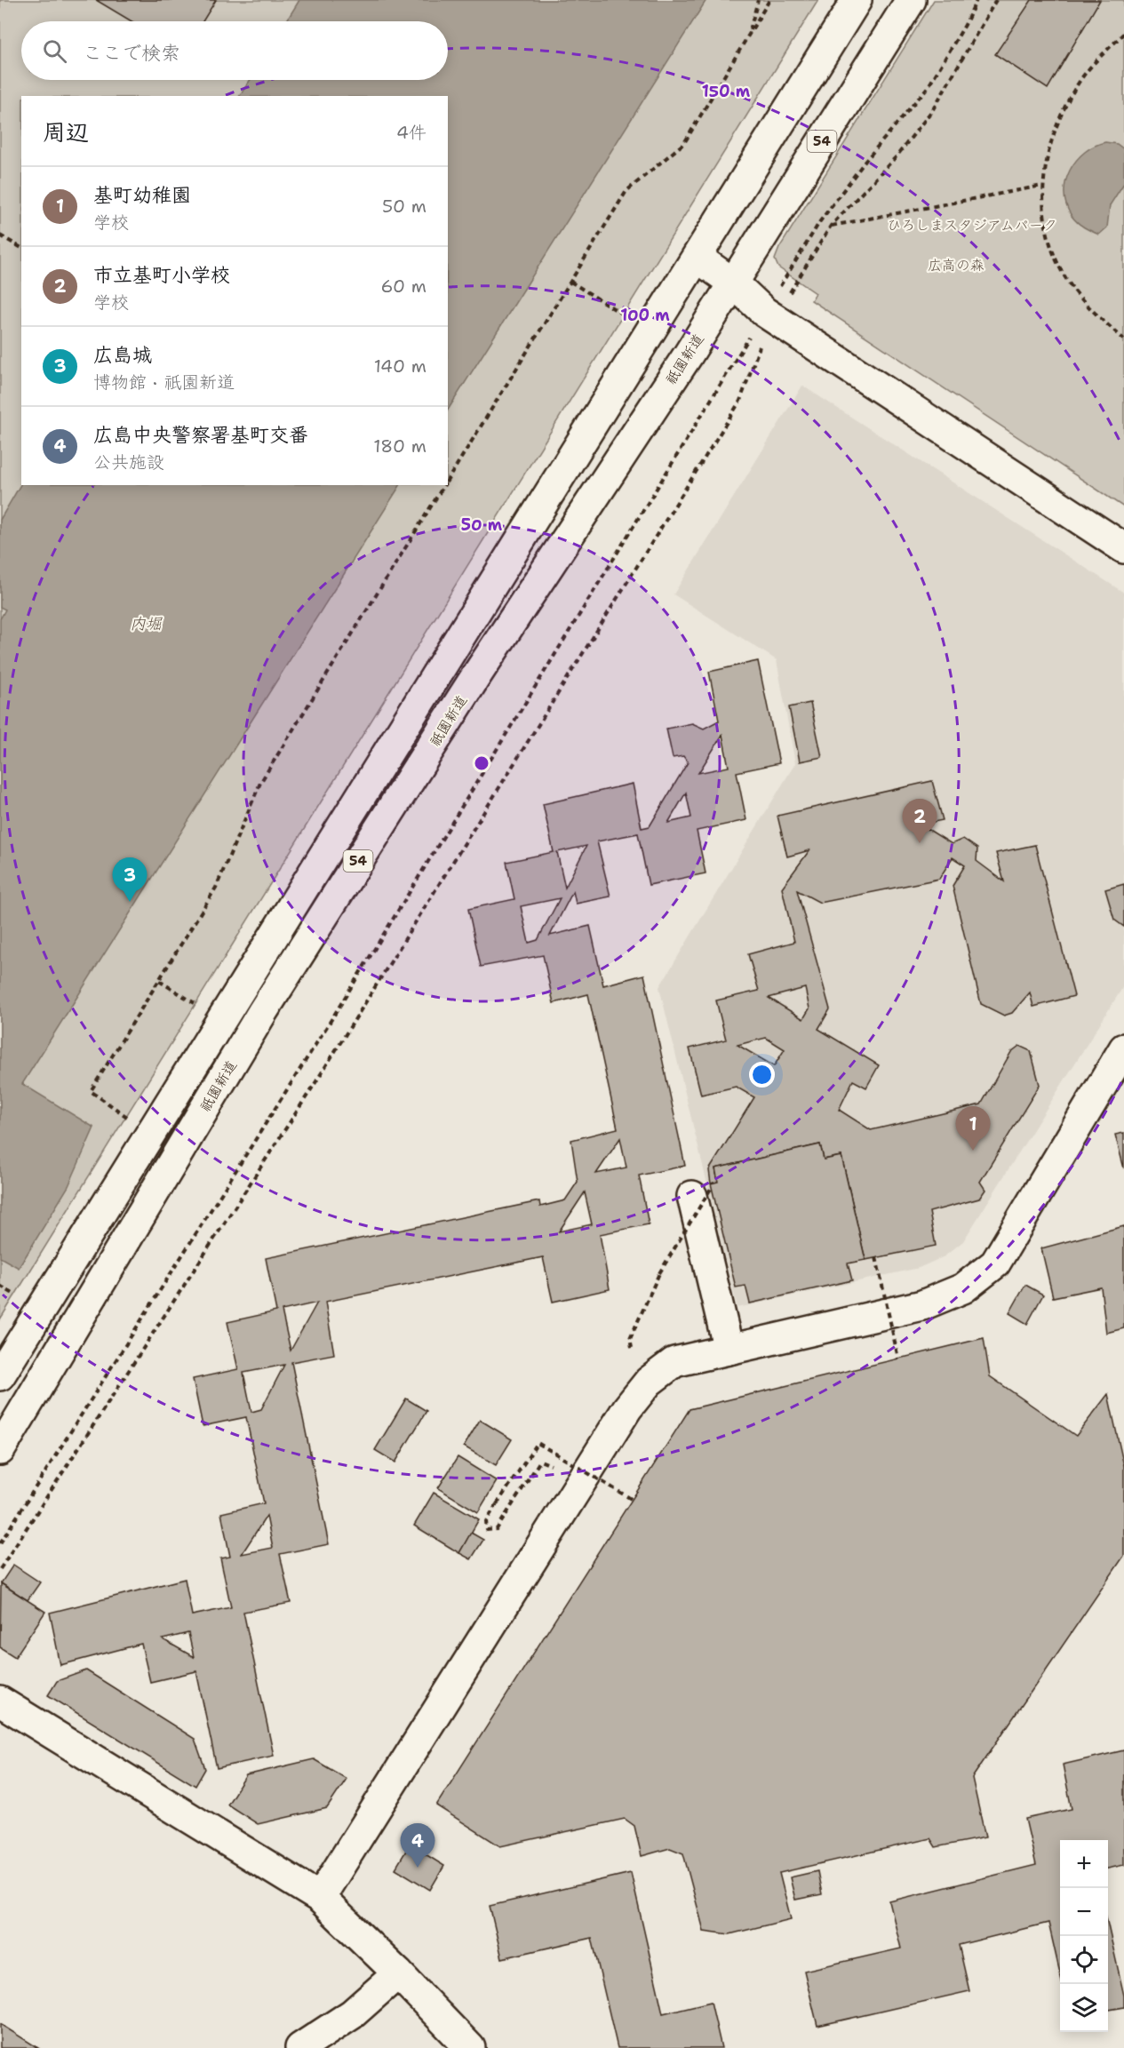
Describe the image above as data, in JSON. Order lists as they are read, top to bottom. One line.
{"streets":{"main road":["54","祇園新道"]},"water":["内堀"],"parks":["ひろしまスタジアムパーク","広高の森"],"page":{"search":"ここで検索","heading":["周辺","4件"],"list":[{"mark":"1","name":"基町幼稚園","note":"学校","value":"50 m"},{"mark":"2","name":"市立基町小学校","note":"学校","value":"60 m"},{"mark":"3","name":"広島城","note":"博物館 · 祇園新道","value":"140 m"},{"mark":"4","name":"広島中央警察署基町交番","note":"公共施設","value":"180 m"}],"pins":["2","3","1","4"],"map_buttons":["+","−"]},"rings":["150 m","100 m","50 m"]}
